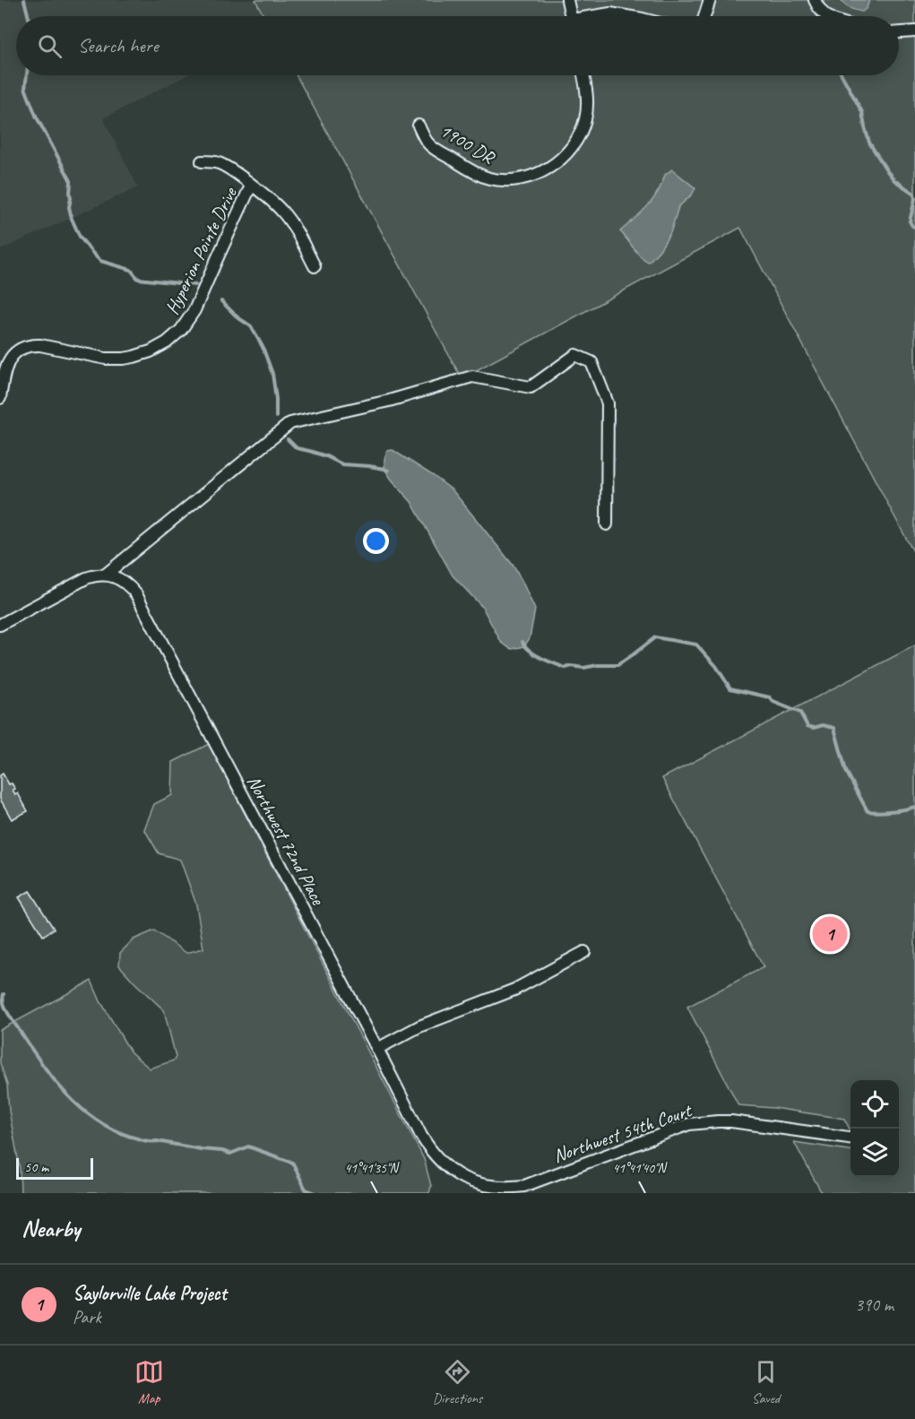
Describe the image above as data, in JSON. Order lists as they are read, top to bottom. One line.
{"streets":{"street":["1900 DR","Hyperion Pointe Drive","Northwest 72nd Place","Northwest 54th Court"]},"crossings":[["Northwest 72nd Place","Northwest 54th Court"]],"scale_bar":"50 m","page":{"search":"Search here","pins":"1","scale":"50 m","heading":"Nearby","list":[{"mark":"1","name":"Saylorville Lake Project","note":"Park","value":"390 m"}],"nav":["Map","Directions","Saved"]},"coordinates":["41°41'35\"N","41°41'40\"N"]}
